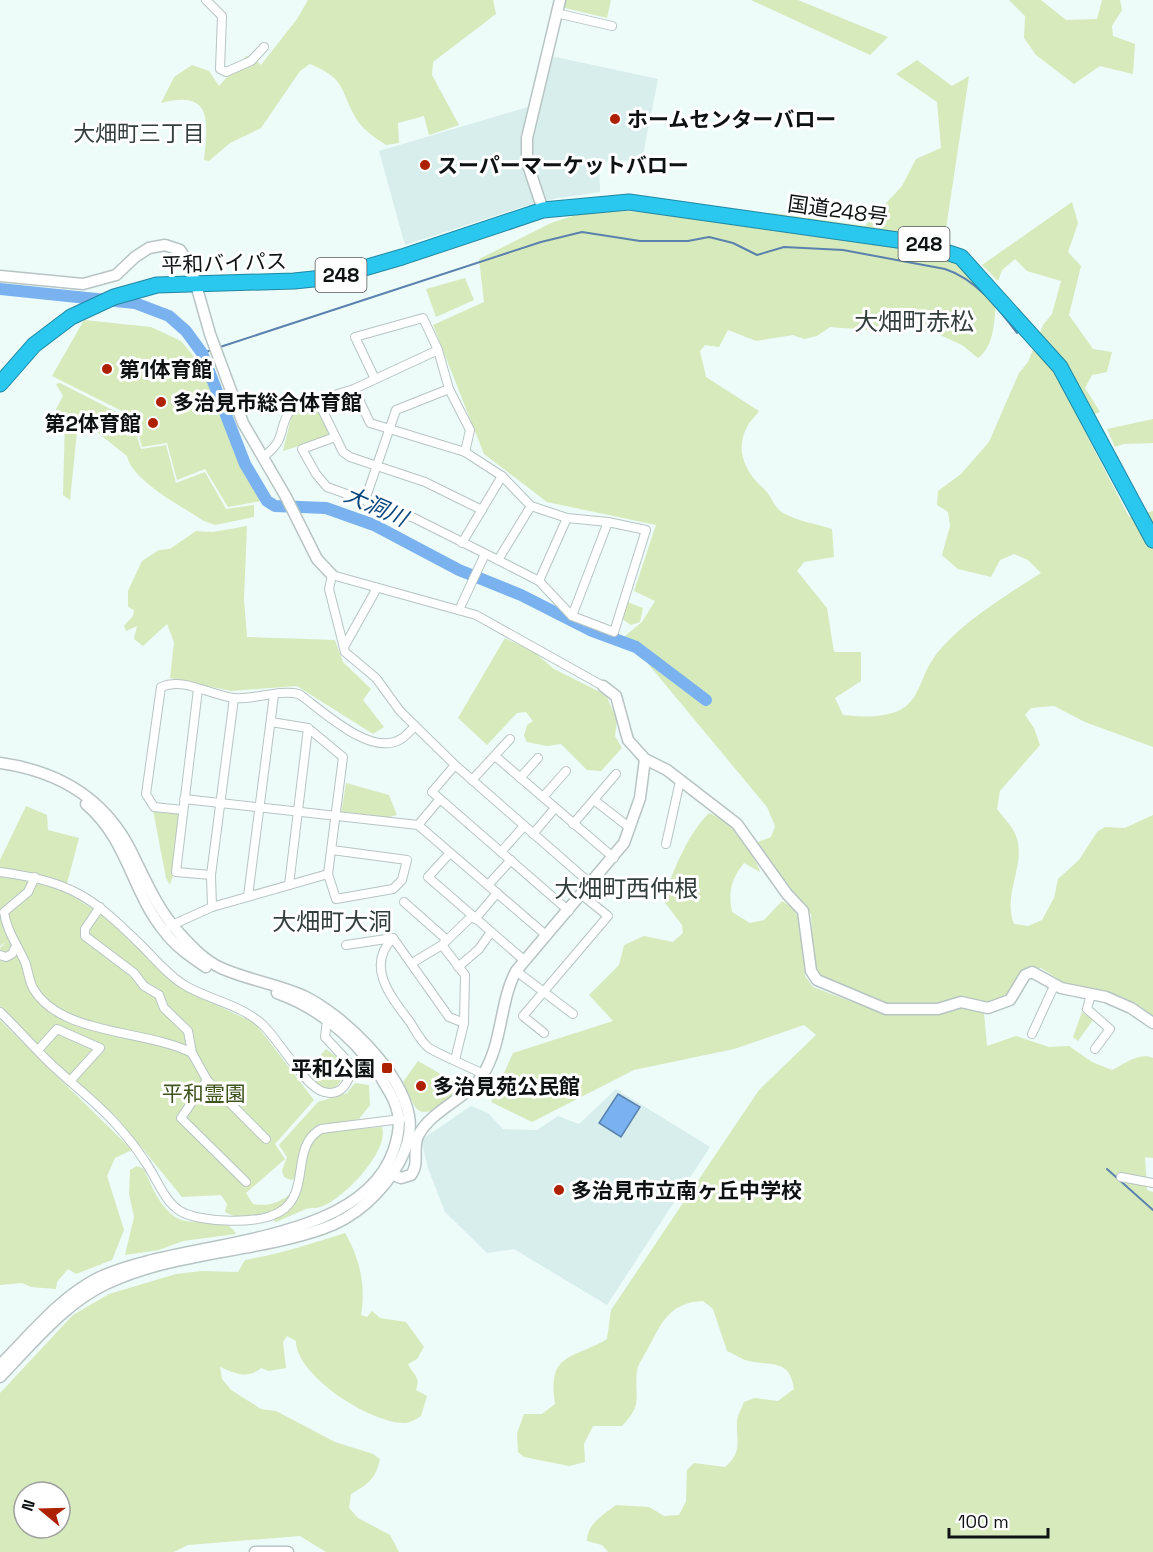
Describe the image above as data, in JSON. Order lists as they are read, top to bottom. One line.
{"streets":{"highway":["国道248号","248","平和バイパス"]},"crossings":[["国道248号","平和バイパス"]],"districts":["大畑町三丁目","大畑町赤松","大畑町西仲根","大畑町大洞"],"water":["大洞川"],"parks":["平和霊園"],"places":{"other":["ホームセンターバロー","スーパーマーケットバロー","第1体育館","多治見市総合体育館","第2体育館","多治見苑公民館","多治見市立南ヶ丘中学校"],"transit":["平和公園"]},"scale_bar":"100 m","north":"left"}
